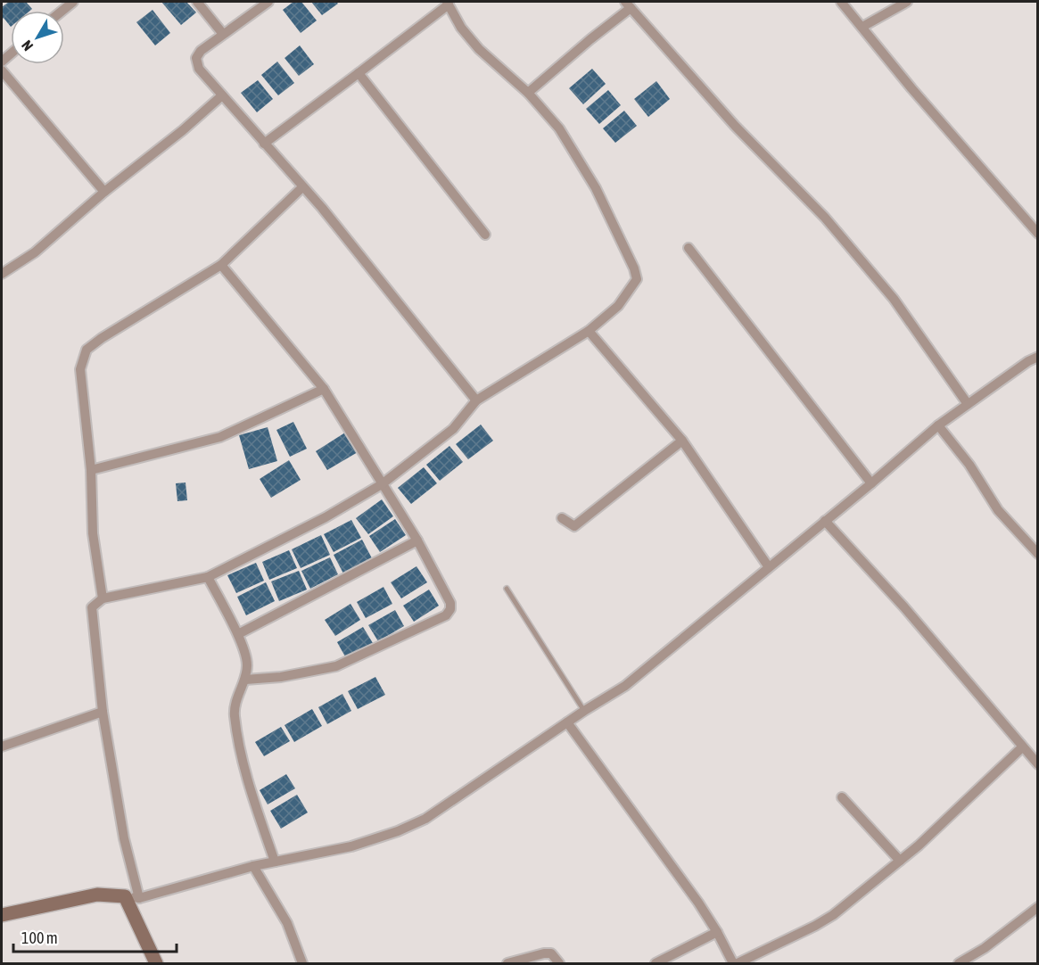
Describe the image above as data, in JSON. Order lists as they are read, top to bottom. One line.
{"scale_bar":"100 m","north":"bottom left"}
